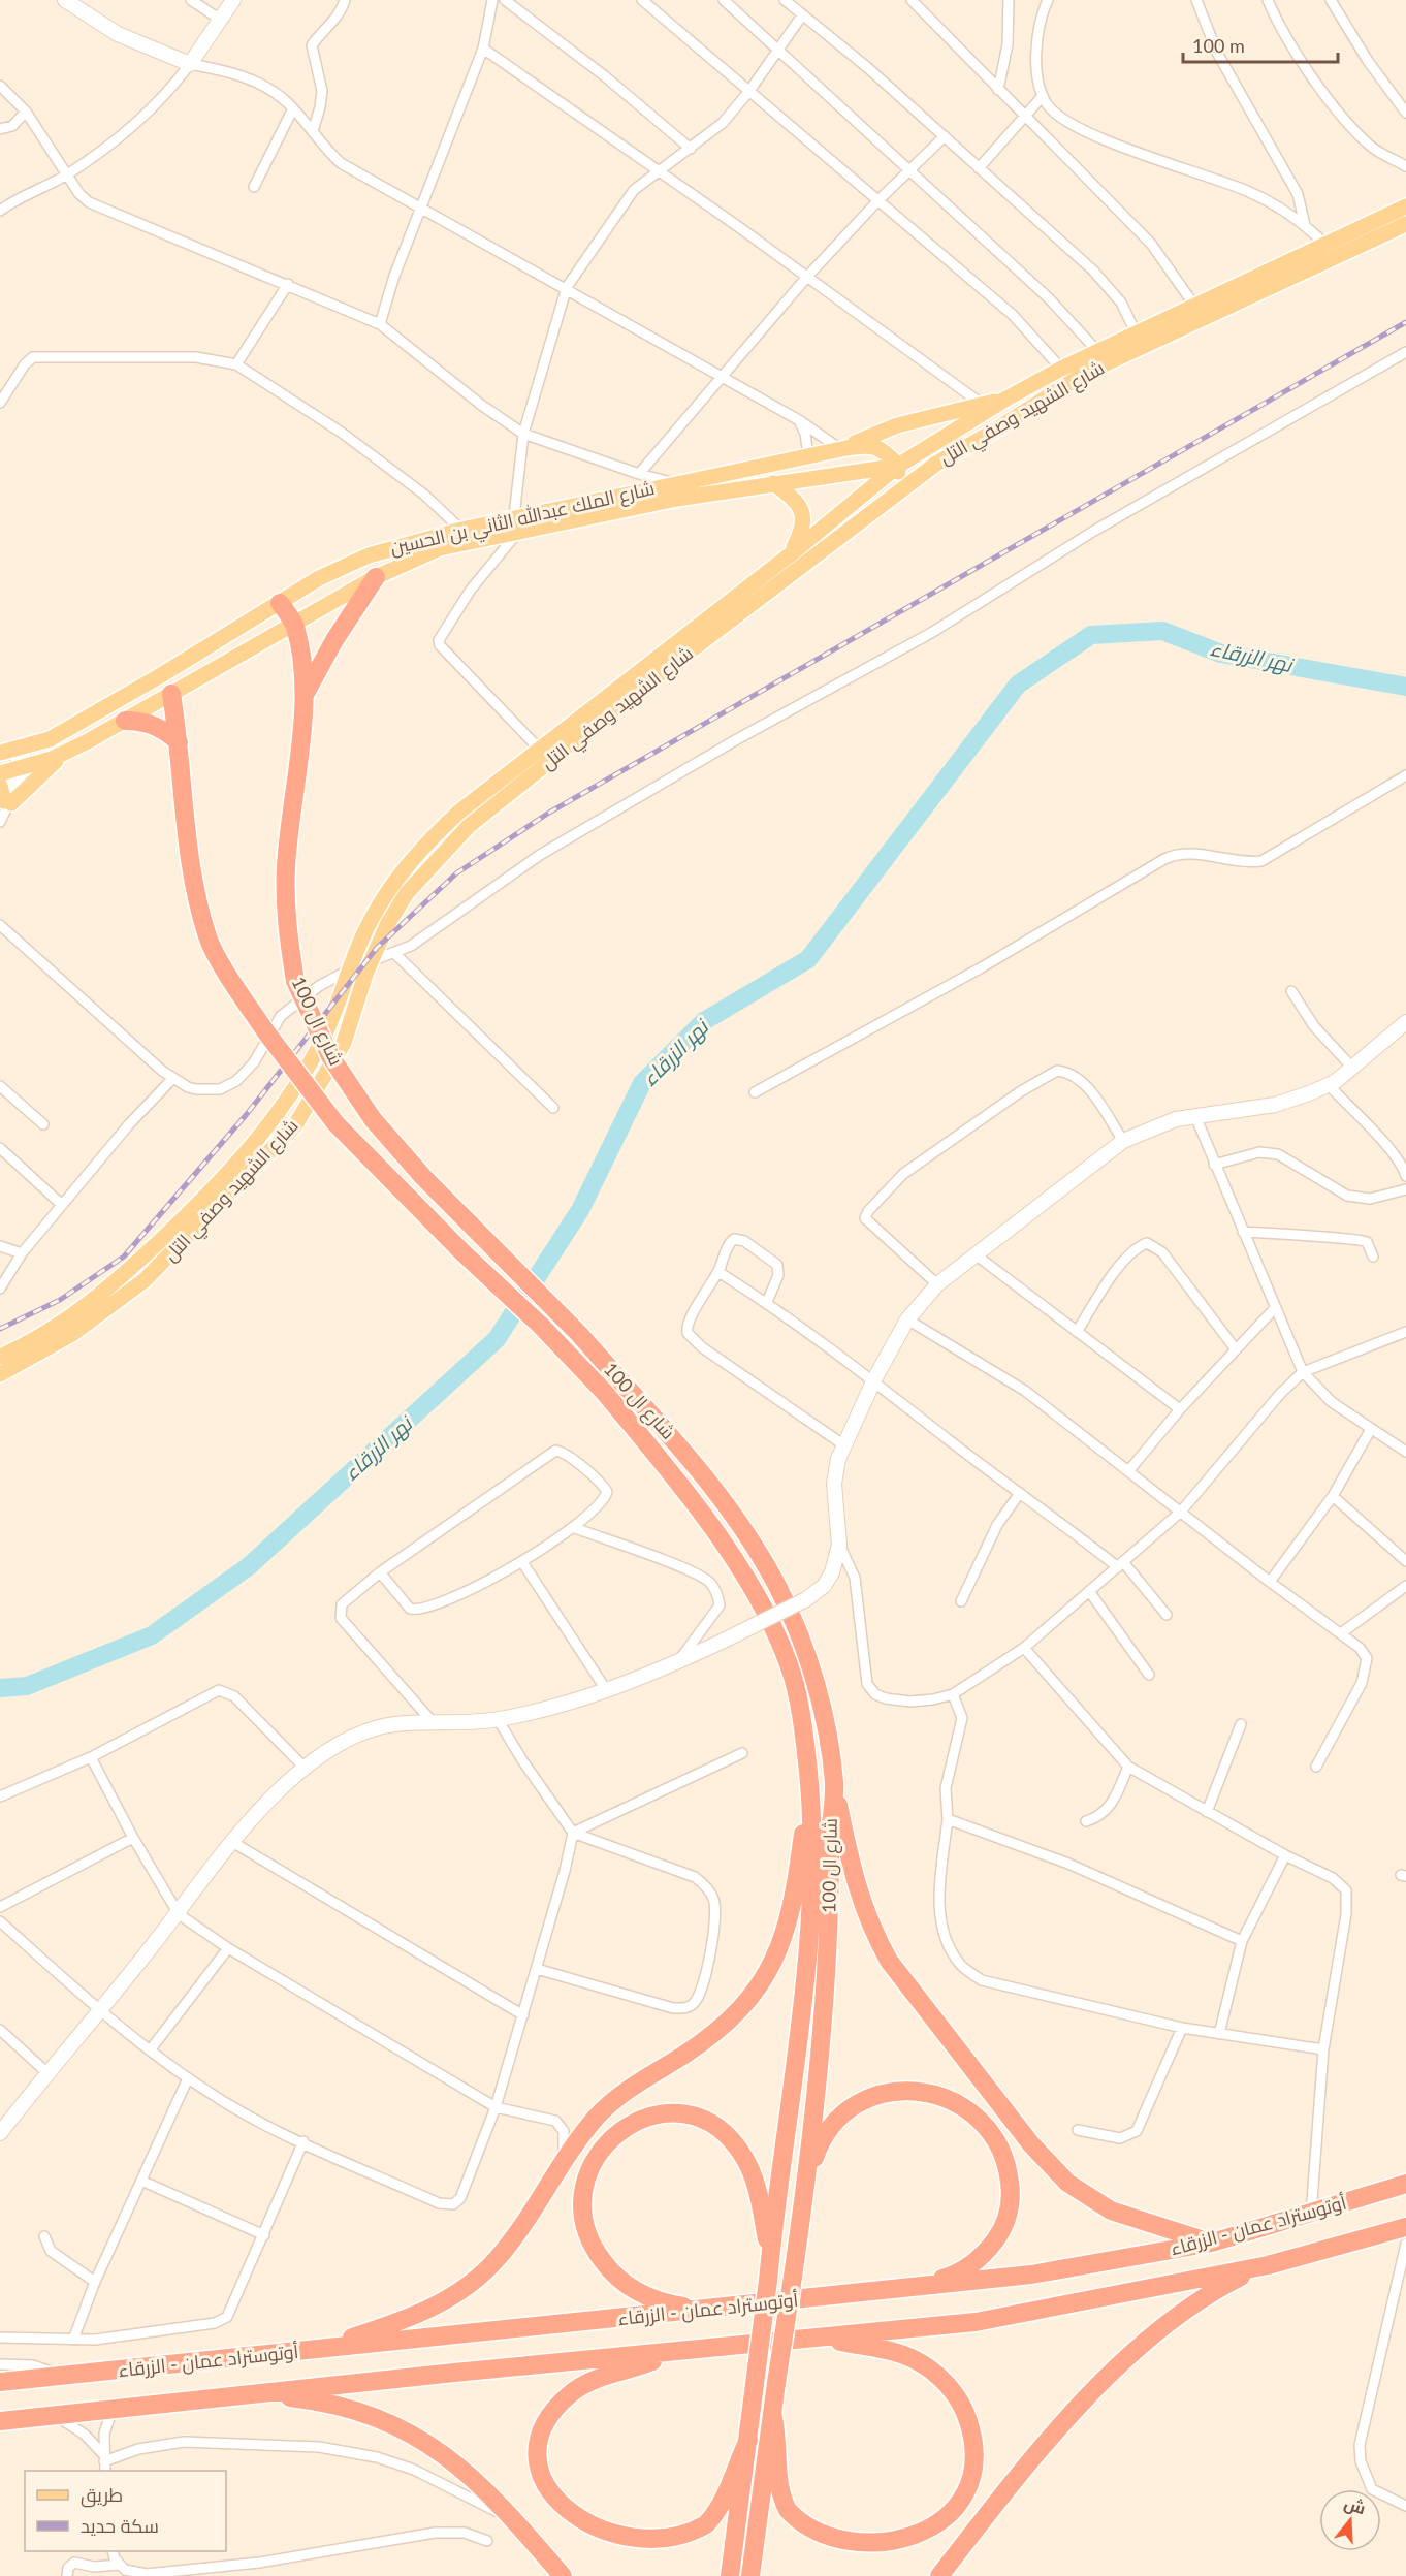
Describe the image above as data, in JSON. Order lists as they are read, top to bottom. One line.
{"streets":{"highway":["شارع ال 100","أوتوستراد عمان - الزرقاء"],"main road":["شارع الشهيد وصفي التل","شارع الملك عبدالله الثاني بن الحسين"]},"crossings":[["شارع الشهيد وصفي التل","شارع الملك عبدالله الثاني بن الحسين"],["شارع الملك عبدالله الثاني بن الحسين","شارع ال 100"]],"water":["نهر الزرقاء"],"legend":["طريق","سكة حديد"],"scale_bar":"100 m","north":"top"}
